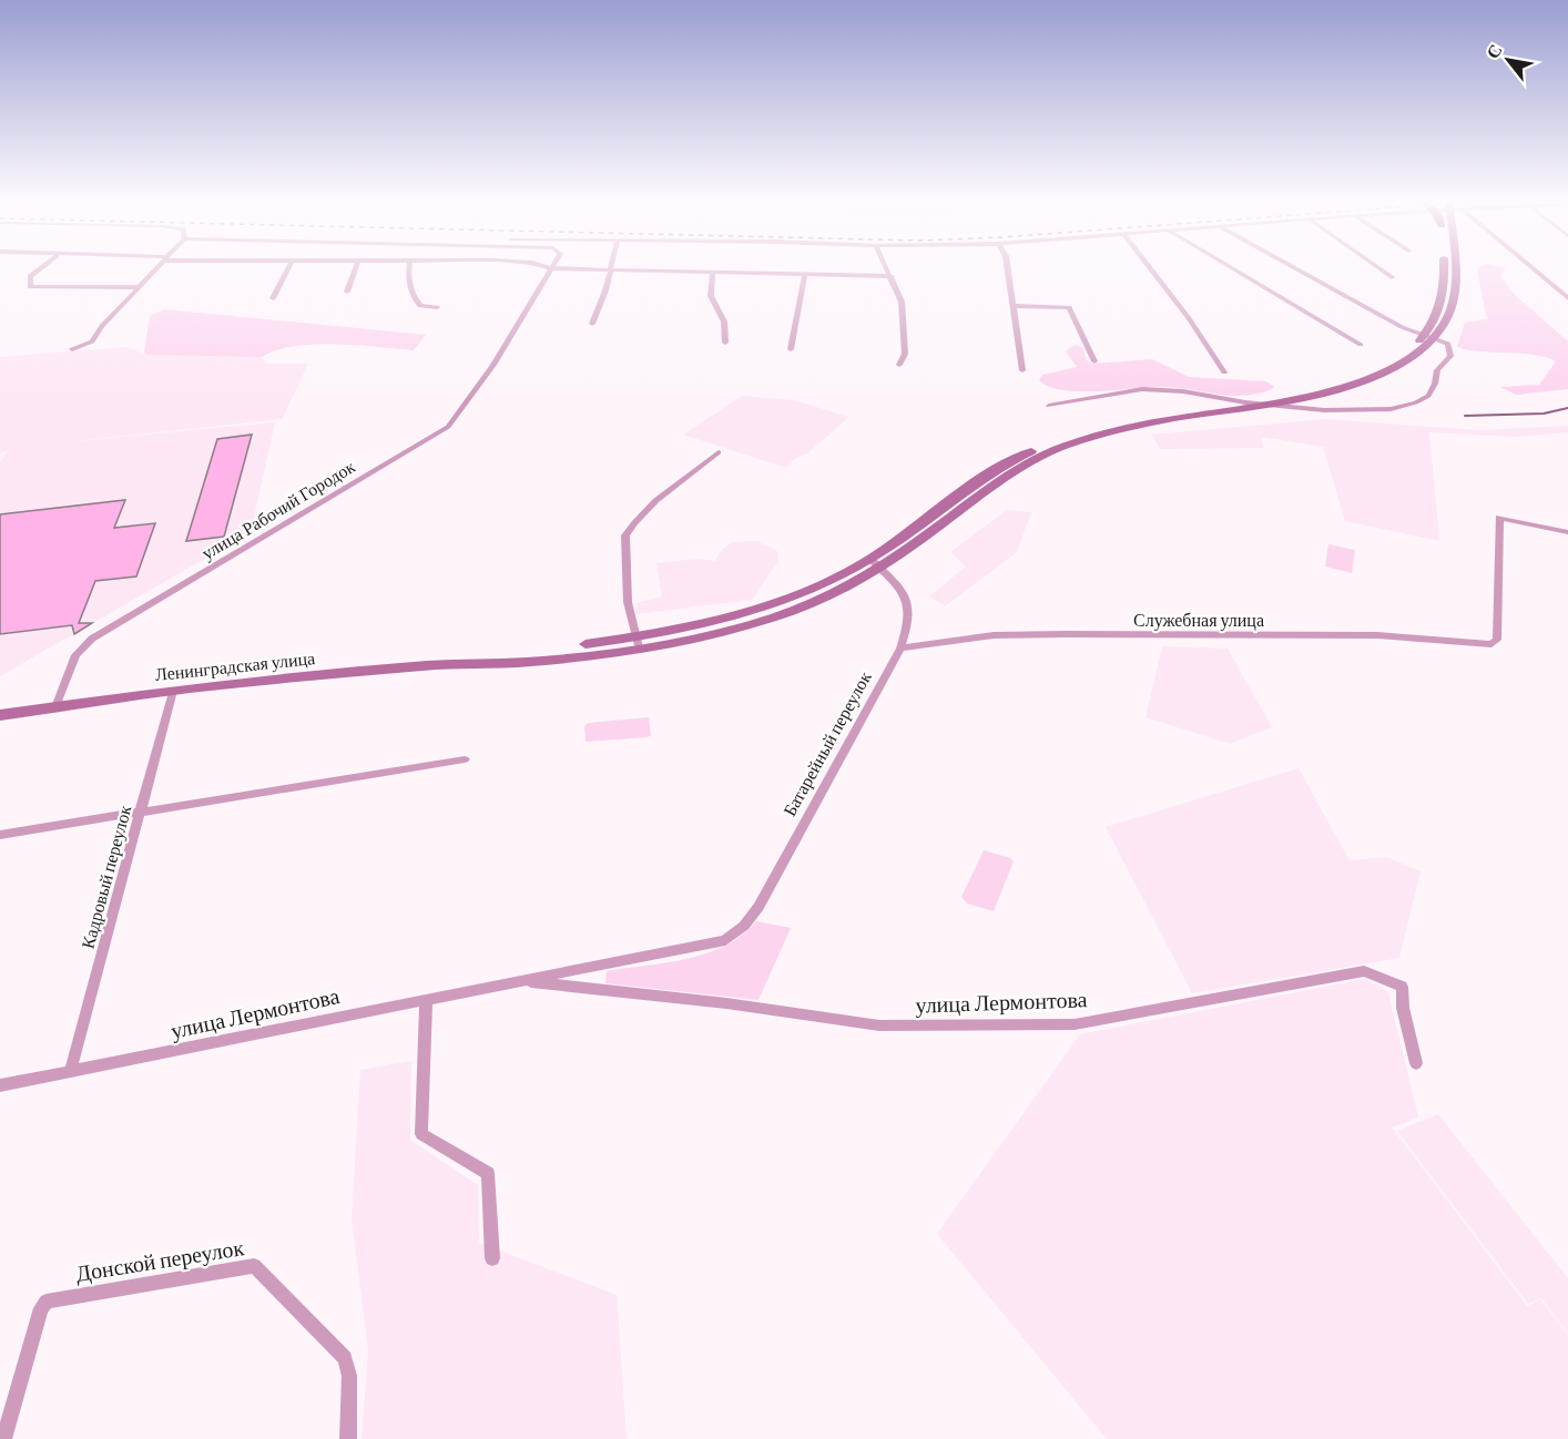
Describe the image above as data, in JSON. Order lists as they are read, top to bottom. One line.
{"streets":{"main road":["Ленинградская улица"],"street":["улица Рабочий Городок","Служебная улица","Батарейный переулок","Кадровый переулок","улица Лермонтова","Донской переулок"]},"crossings":[["улица Рабочий Городок","Ленинградская улица"],["Служебная улица","Батарейный переулок"],["Ленинградская улица","Батарейный переулок"],["Ленинградская улица","Кадровый переулок"],["Батарейный переулок","улица Лермонтова"],["Кадровый переулок","улица Лермонтова"]],"north":"top left"}
